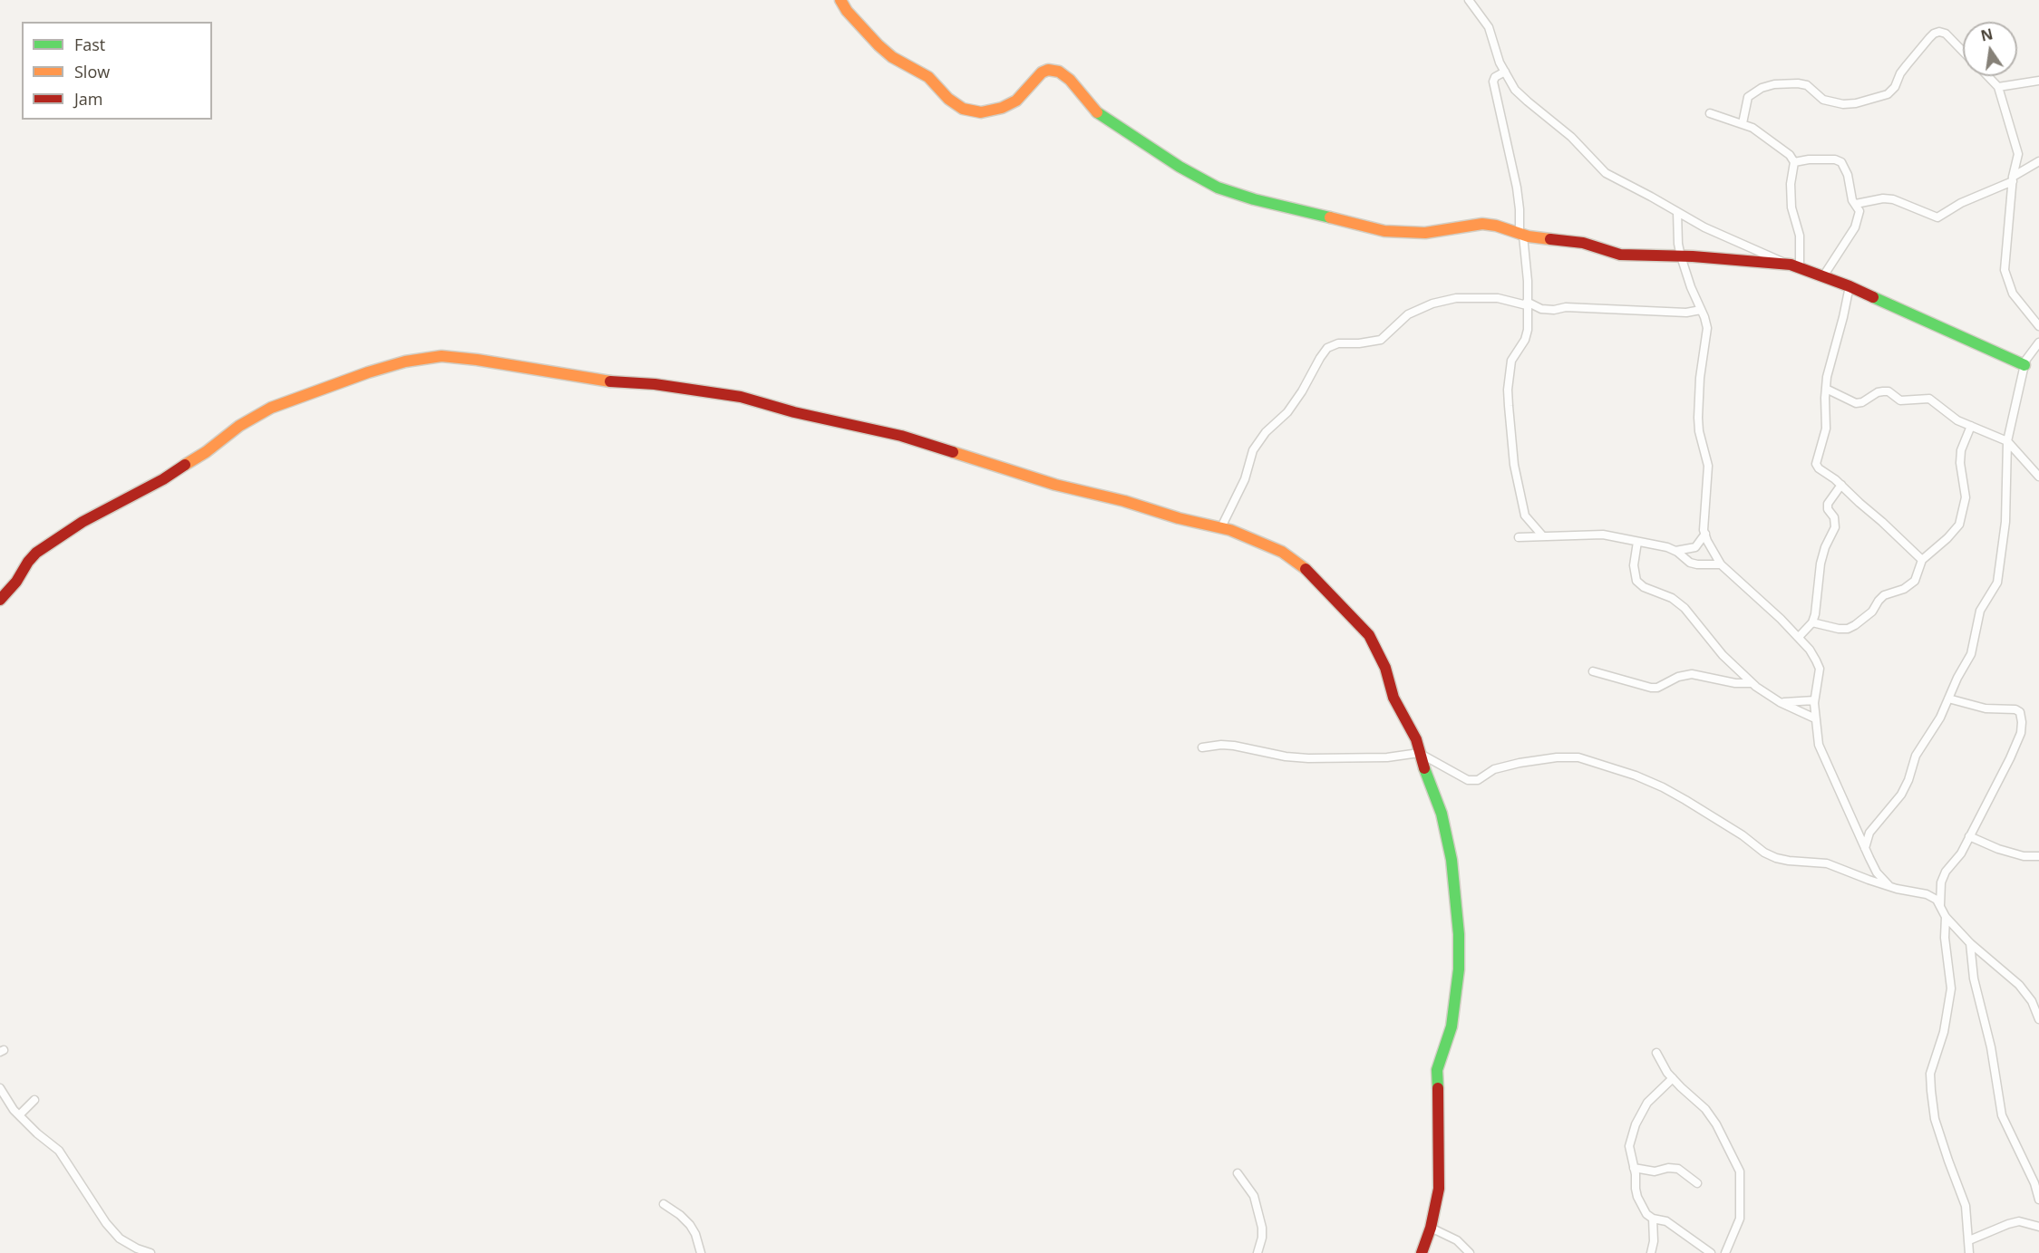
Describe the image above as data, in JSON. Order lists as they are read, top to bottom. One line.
{"legend":["Fast","Slow","Jam"],"north":"top"}
